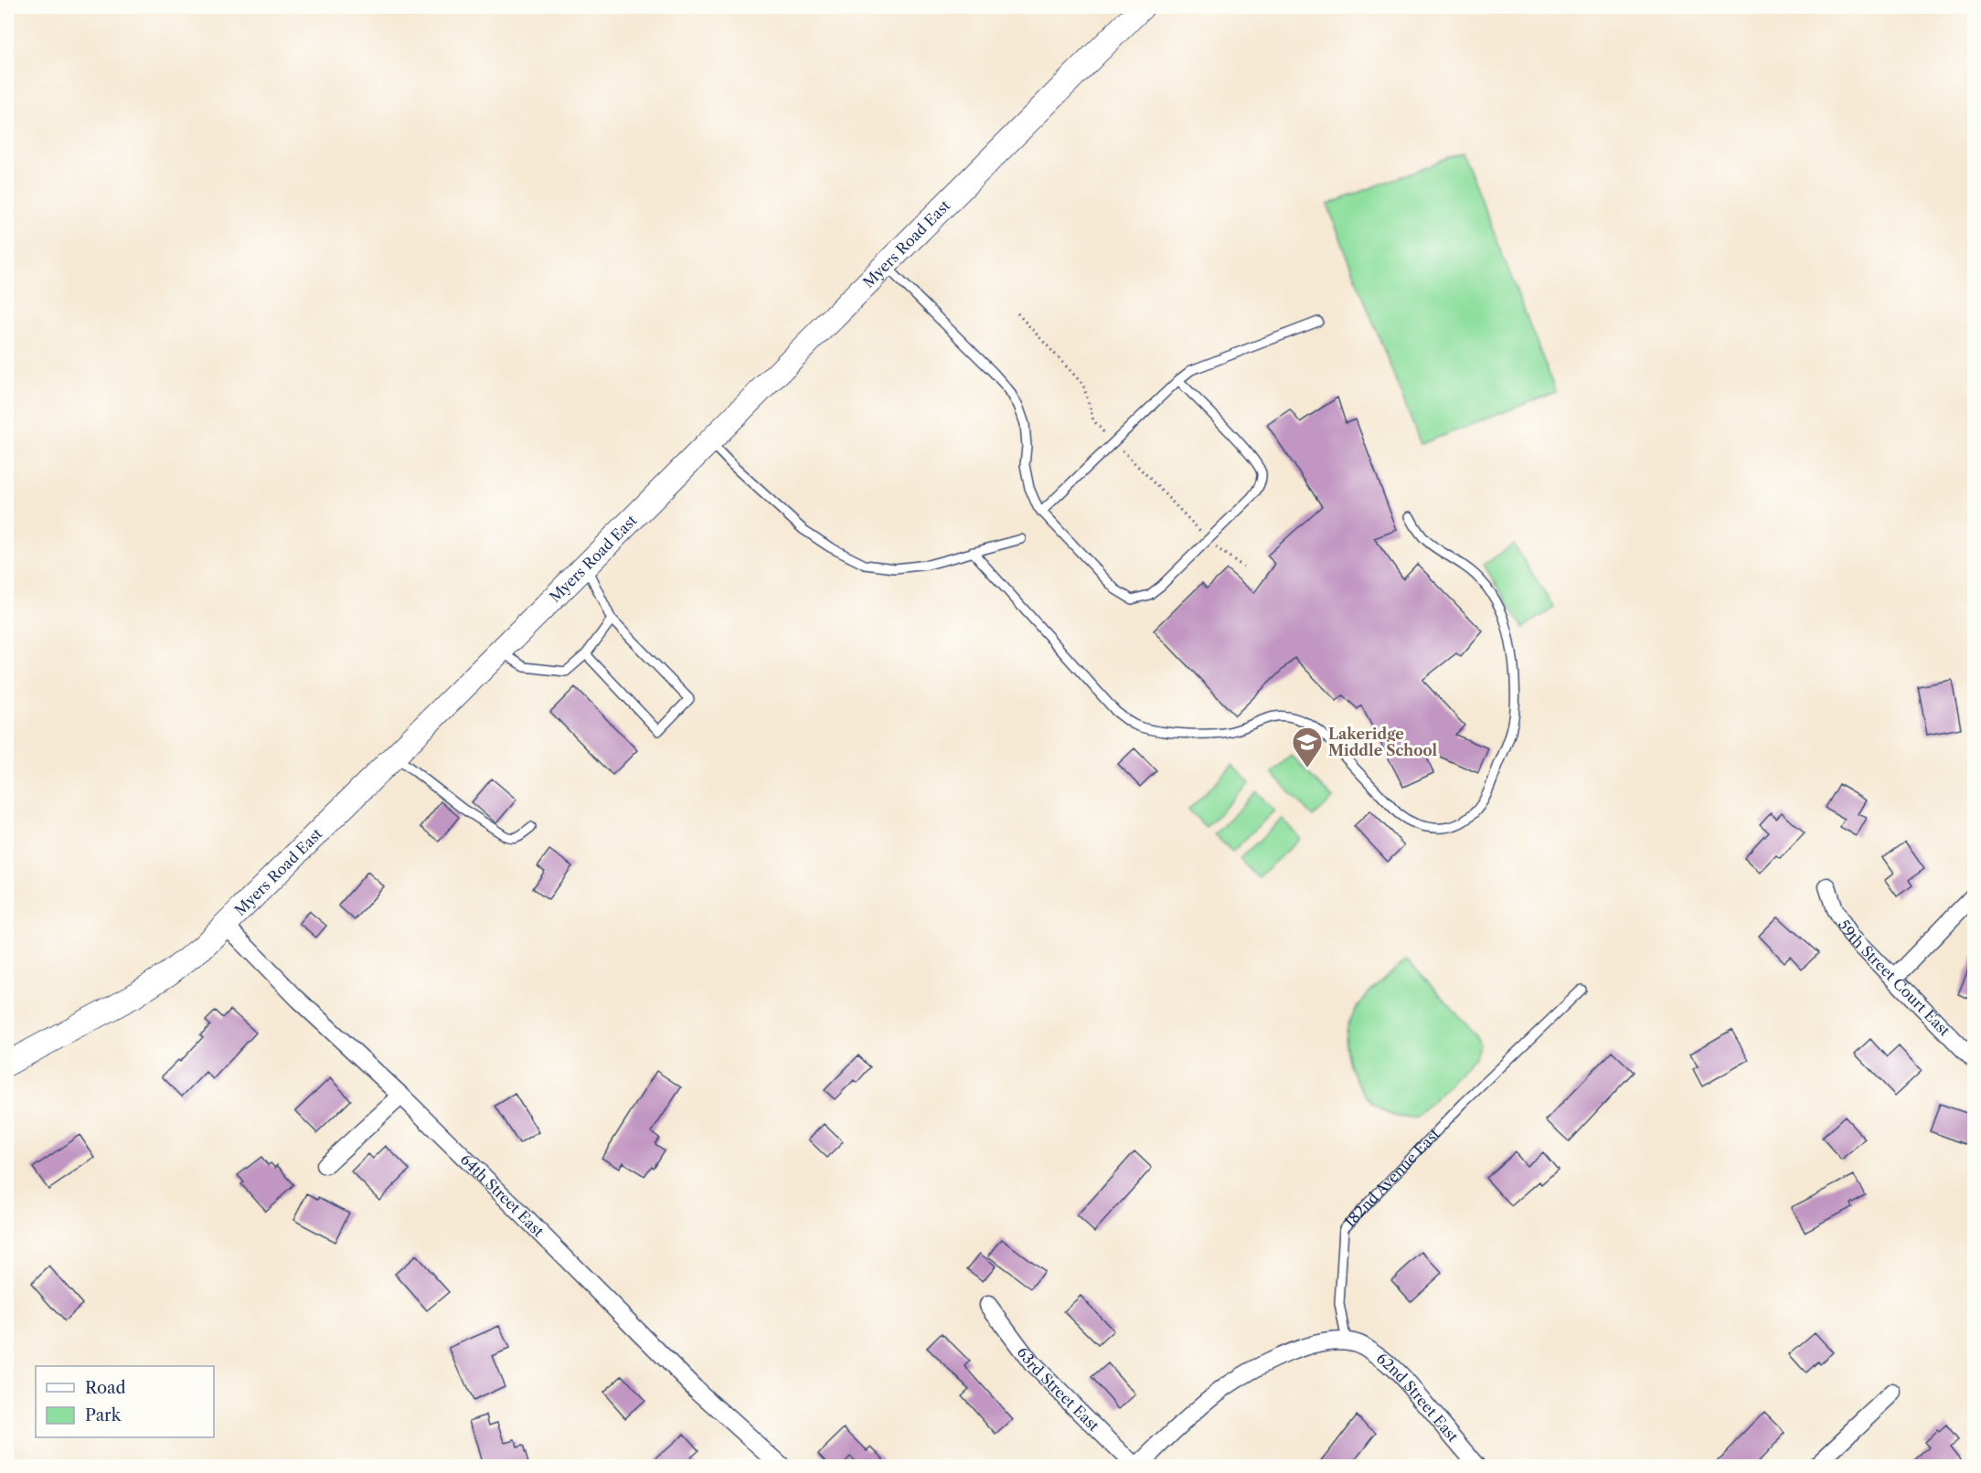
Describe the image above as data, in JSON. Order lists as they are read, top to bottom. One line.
{"streets":{"street":["Myers Road East","59th Street Court East","64th Street East","63rd Street East","62nd Street East"],"lane":["182nd Avenue East"]},"crossings":[["Myers Road East","64th Street East"],["182nd Avenue East","62nd Street East"]],"places":{"school or university":["Lakeridge Middle School"]},"legend":["Road","Park"]}
